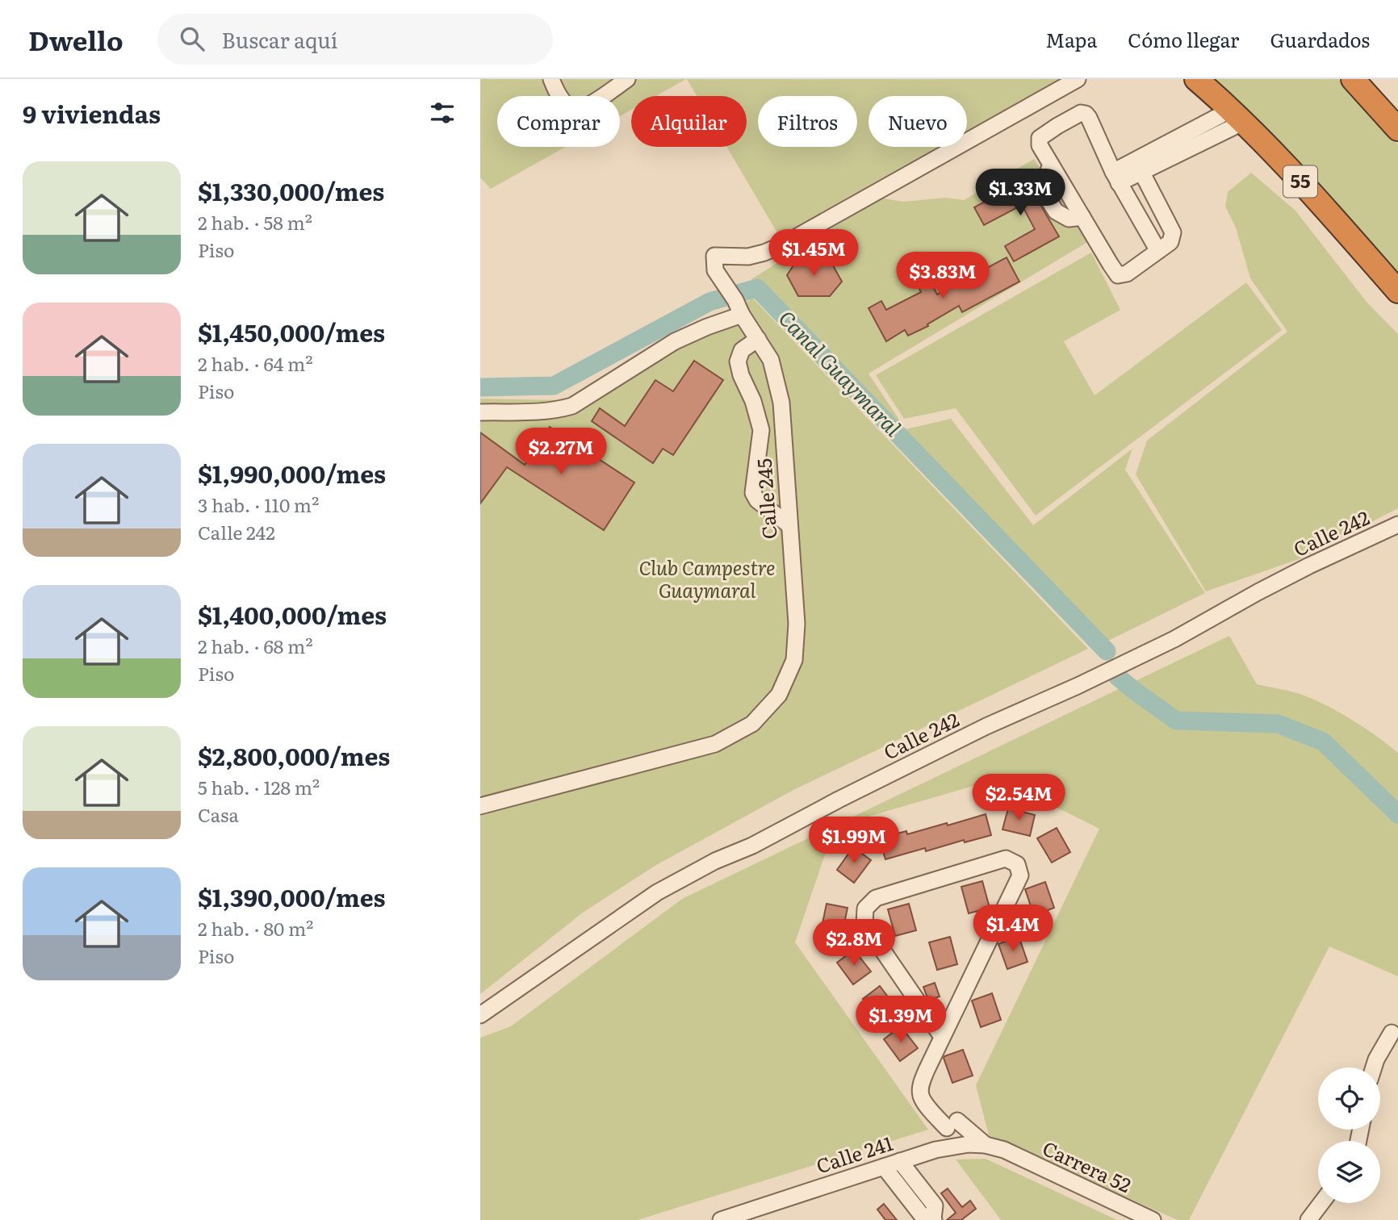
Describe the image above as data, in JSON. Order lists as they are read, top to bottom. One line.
{"streets":{"highway":["55"],"street":["Calle 245","Calle 242","Calle 241","Carrera 52"]},"crossings":[["Calle 241","Carrera 52"]],"water":["Canal Guaymaral"],"parks":["Club Campestre Guaymaral"],"page":{"header":"Dwello","search":"Buscar aquí","nav":["Mapa","Cómo llegar","Guardados"],"heading":"9 viviendas","chip":["Comprar","Alquilar","Filtros","Nuevo"],"list":[{"name":"$1,330,000/mes","note":"2 hab. · 58 m² · Piso"},{"name":"$1,450,000/mes","note":"2 hab. · 64 m² · Piso"},{"name":"$1,990,000/mes","note":"3 hab. · 110 m² · Calle 242"},{"name":"$1,400,000/mes","note":"2 hab. · 68 m² · Piso"},{"name":"$2,800,000/mes","note":"5 hab. · 128 m² · Casa"},{"name":"$1,390,000/mes","note":"2 hab. · 80 m² · Piso"}],"price":["$1.33M","$1.45M","$3.83M","$2.27M","$2.54M","$1.99M","$1.4M","$2.8M","$1.39M"]}}
